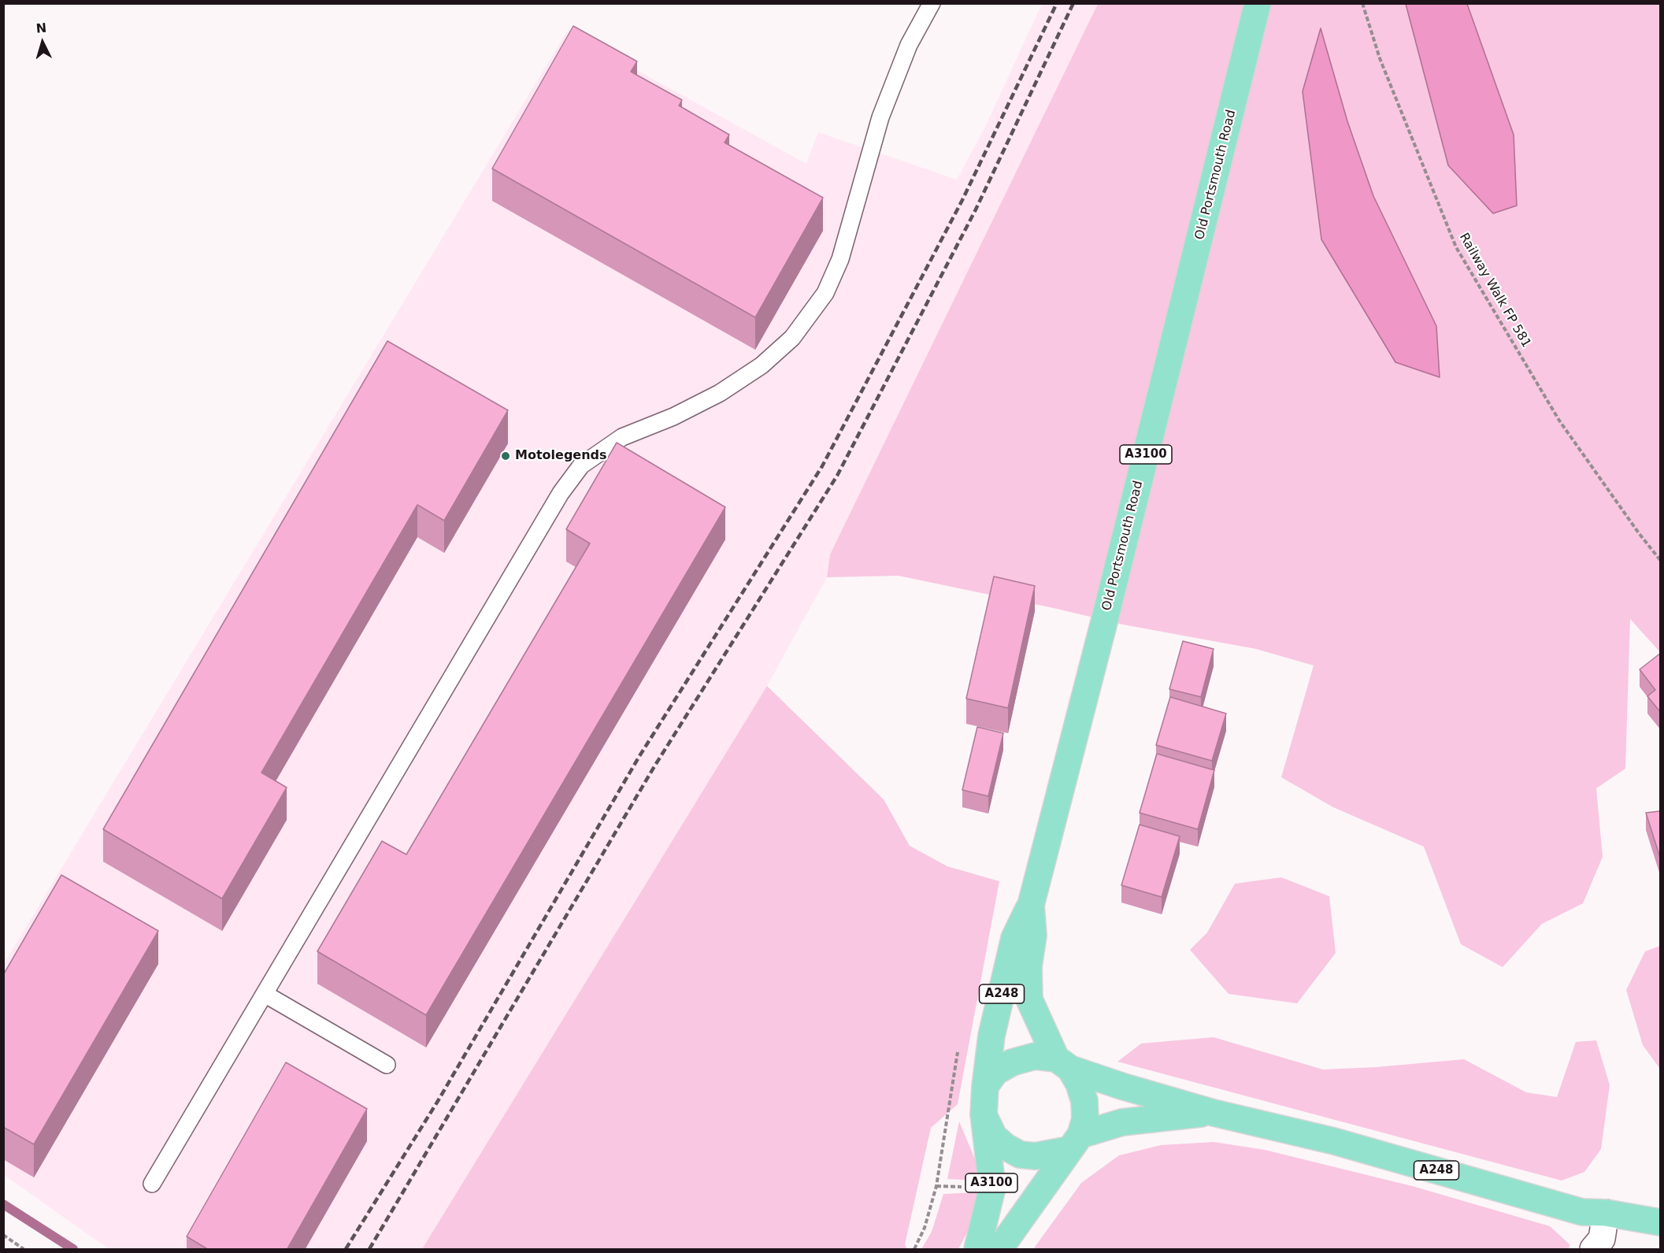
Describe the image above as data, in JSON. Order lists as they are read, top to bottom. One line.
{"streets":{"main road":["Old Portsmouth Road","A3100","A248"],"path":["Railway Walk FP 581"]},"crossings":[["Old Portsmouth Road","A3100"],["Old Portsmouth Road","A248"],["A3100","A248"]],"places":["Motolegends"],"north":"top"}
